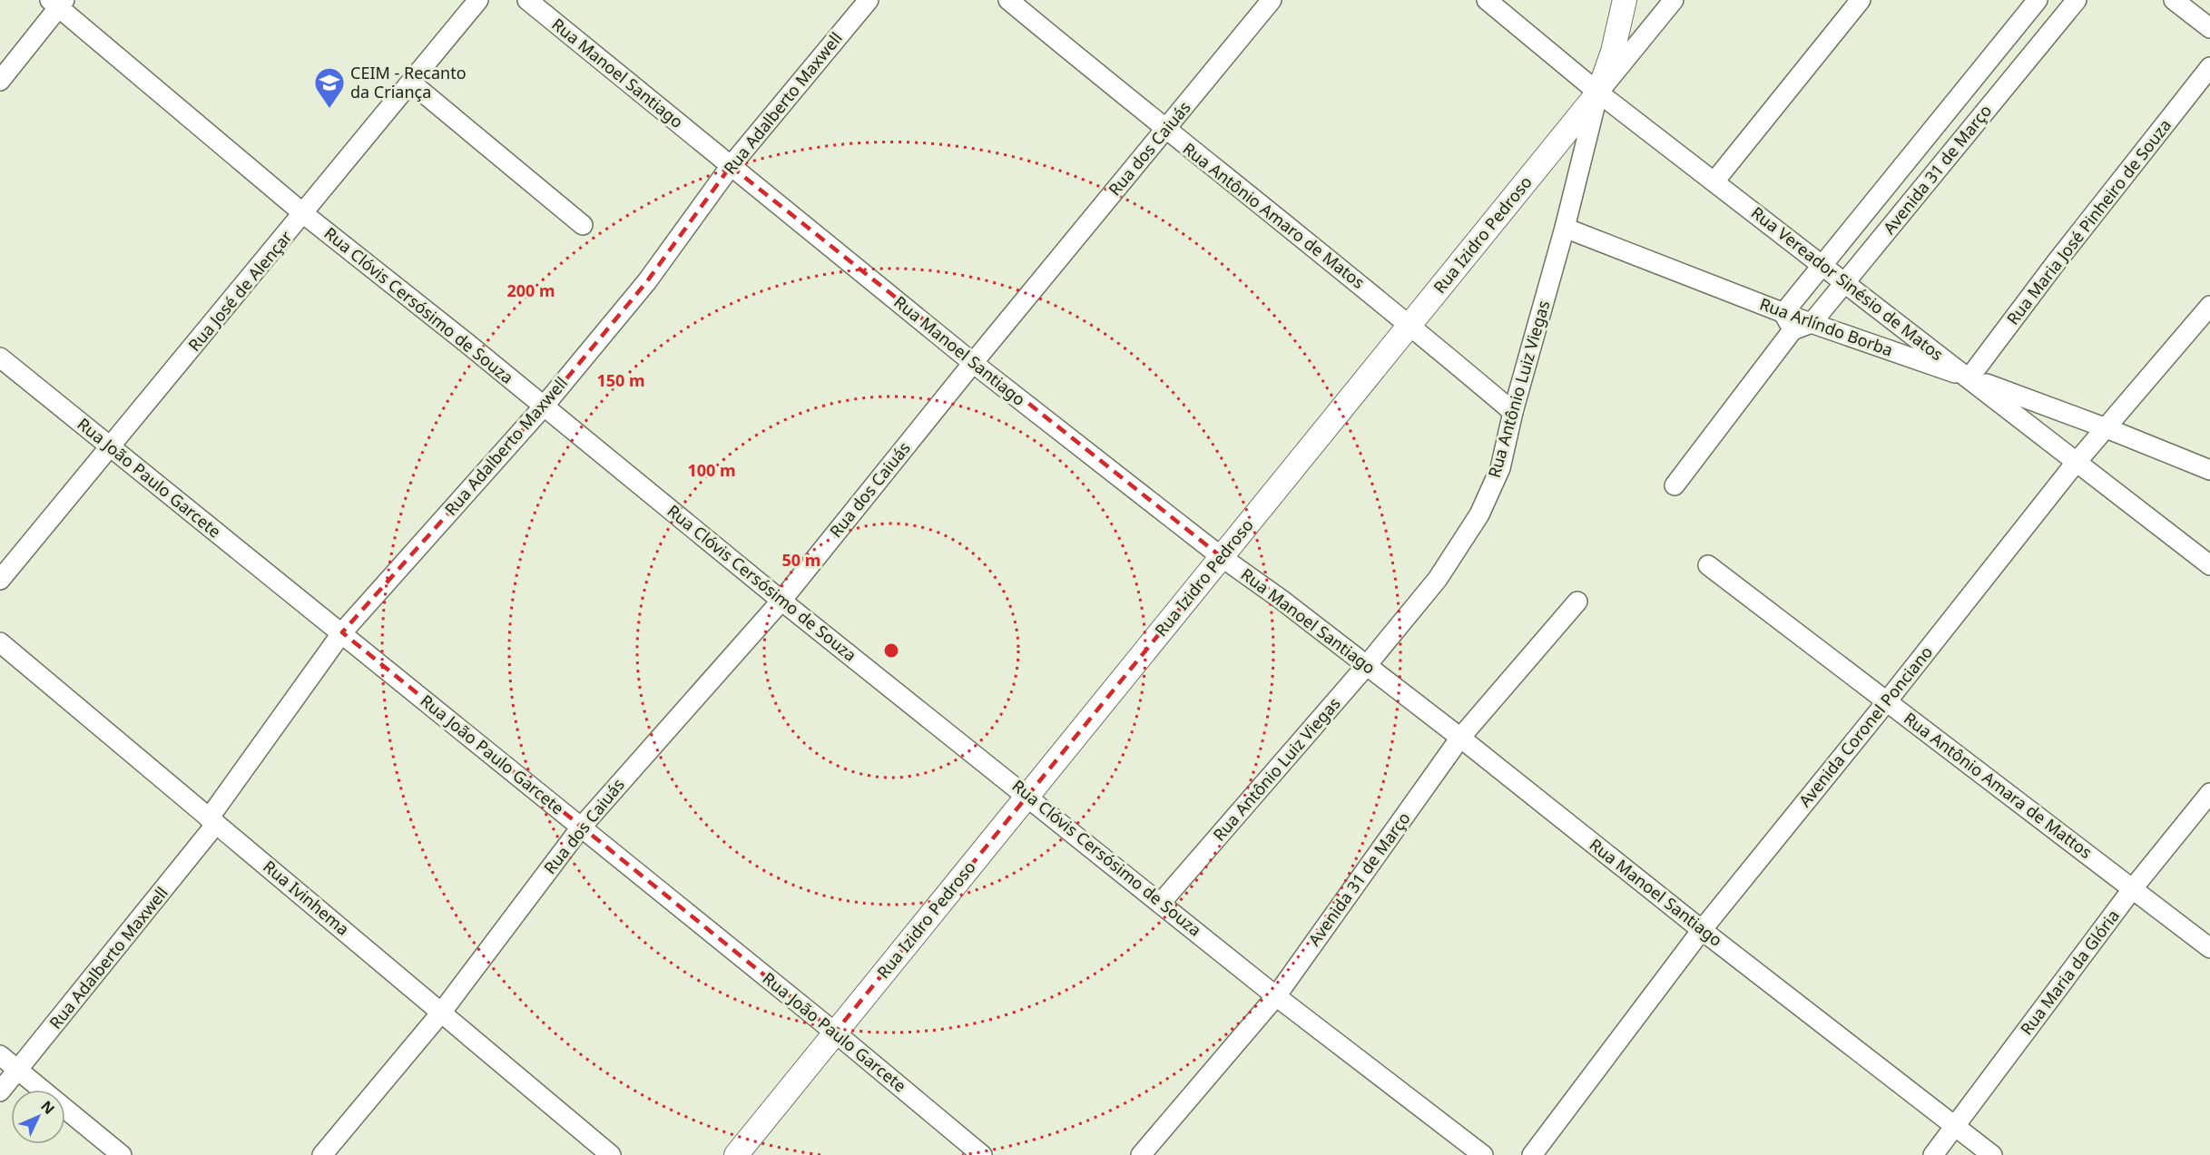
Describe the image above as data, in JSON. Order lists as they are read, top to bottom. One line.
{"streets":{"street":["Rua Manoel Santiago","Rua Adalberto Maxwell","Rua dos Caiuás","Avenida 31 de Março","Rua Antônio Amaro de Matos","Rua Maria José Pinheiro de Souza","Rua Izidro Pedroso","Rua Vereador Sinésio de Matos","Rua José de Alençar","Rua Clóvis Cersósimo de Souza","Rua Arlíndo Borba","Rua Antônio Luiz Viegas","Rua João Paulo Garcete","Avenida Coronel Ponciano","Rua Antônio Amara de Mattos","Rua Ivinhema","Rua Maria da Glória"]},"crossings":[["Rua Manoel Santiago","Rua Adalberto Maxwell"],["Rua Manoel Santiago","Rua dos Caiuás"],["Rua Manoel Santiago","Avenida 31 de Março"],["Rua Manoel Santiago","Rua Izidro Pedroso"],["Rua Manoel Santiago","Rua Antônio Luiz Viegas"],["Rua Manoel Santiago","Avenida Coronel Ponciano"],["Rua Manoel Santiago","Rua Maria da Glória"],["Rua Adalberto Maxwell","Rua Clóvis Cersósimo de Souza"],["Rua Adalberto Maxwell","Rua João Paulo Garcete"],["Rua Adalberto Maxwell","Rua Ivinhema"],["Rua dos Caiuás","Rua Antônio Amaro de Matos"],["Rua dos Caiuás","Rua Clóvis Cersósimo de Souza"],["Rua dos Caiuás","Rua João Paulo Garcete"],["Rua dos Caiuás","Rua Ivinhema"],["Avenida 31 de Março","Rua Vereador Sinésio de Matos"],["Avenida 31 de Março","Rua Clóvis Cersósimo de Souza"],["Avenida 31 de Março","Rua Arlíndo Borba"],["Rua Antônio Amaro de Matos","Rua Izidro Pedroso"],["Rua Antônio Amaro de Matos","Rua Antônio Luiz Viegas"],["Rua Maria José Pinheiro de Souza","Rua Vereador Sinésio de Matos"],["Rua Maria José Pinheiro de Souza","Rua Arlíndo Borba"],["Rua Izidro Pedroso","Rua Vereador Sinésio de Matos"],["Rua Izidro Pedroso","Rua Clóvis Cersósimo de Souza"],["Rua Izidro Pedroso","Rua Antônio Luiz Viegas"],["Rua Izidro Pedroso","Rua João Paulo Garcete"],["Rua Vereador Sinésio de Matos","Rua Arlíndo Borba"],["Rua Vereador Sinésio de Matos","Rua Antônio Luiz Viegas"],["Rua Vereador Sinésio de Matos","Avenida Coronel Ponciano"],["Rua José de Alençar","Rua Clóvis Cersósimo de Souza"],["Rua José de Alençar","Rua João Paulo Garcete"],["Rua Clóvis Cersósimo de Souza","Rua Antônio Luiz Viegas"],["Rua Arlíndo Borba","Rua Antônio Luiz Viegas"],["Rua Arlíndo Borba","Avenida Coronel Ponciano"],["Avenida Coronel Ponciano","Rua Antônio Amara de Mattos"],["Rua Antônio Amara de Mattos","Rua Maria da Glória"]],"places":{"school or university":["CEIM - Recanto da Criança"]},"north":"top right","rings":["200 m","150 m","100 m","50 m"]}
